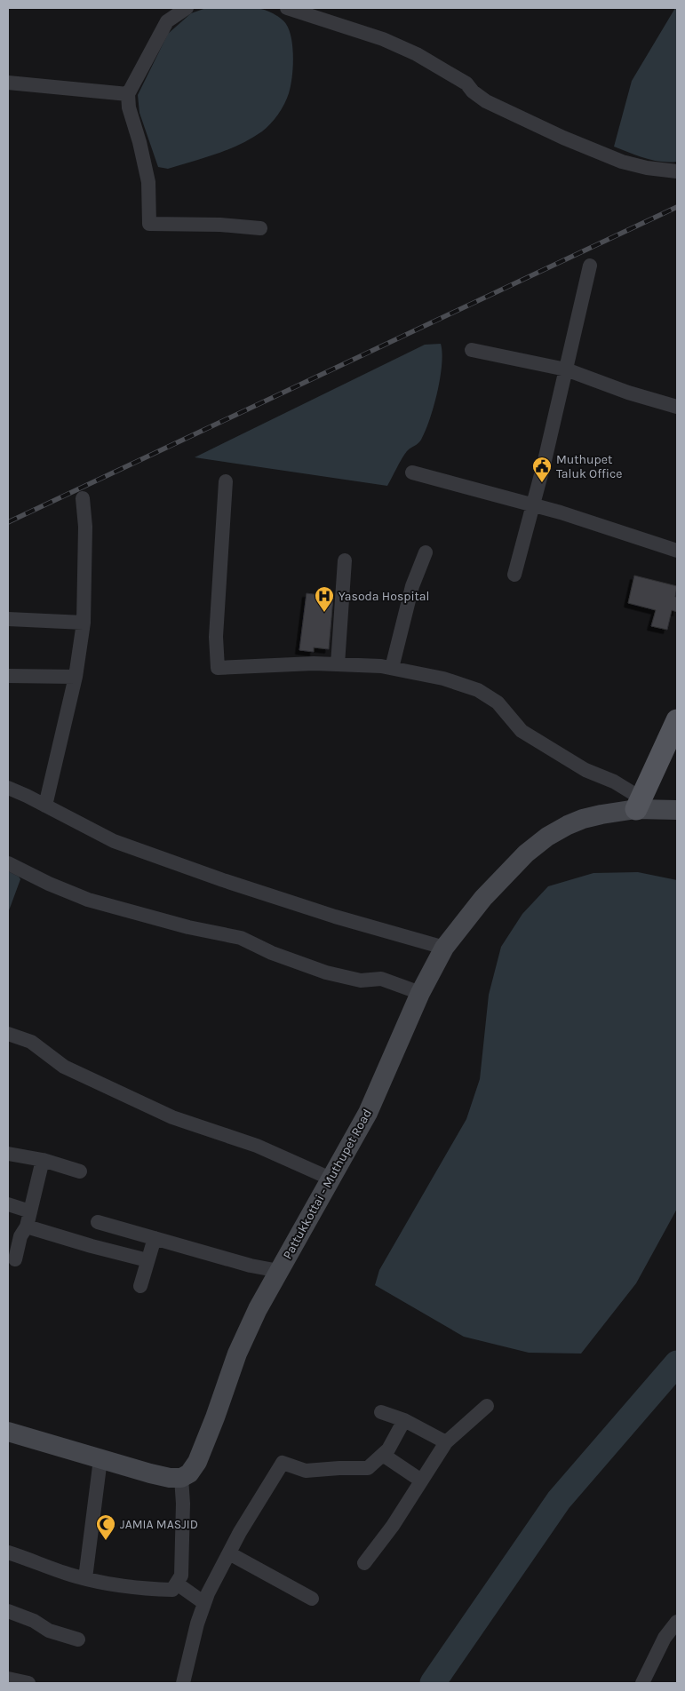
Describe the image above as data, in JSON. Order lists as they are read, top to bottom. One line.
{"streets":{"main road":["Pattukkottai - Muthupet Road"]},"places":{"public building":["Muthupet Taluk Office"],"hospital":["Yasoda Hospital"],"mosque":["JAMIA MASJID"]}}
